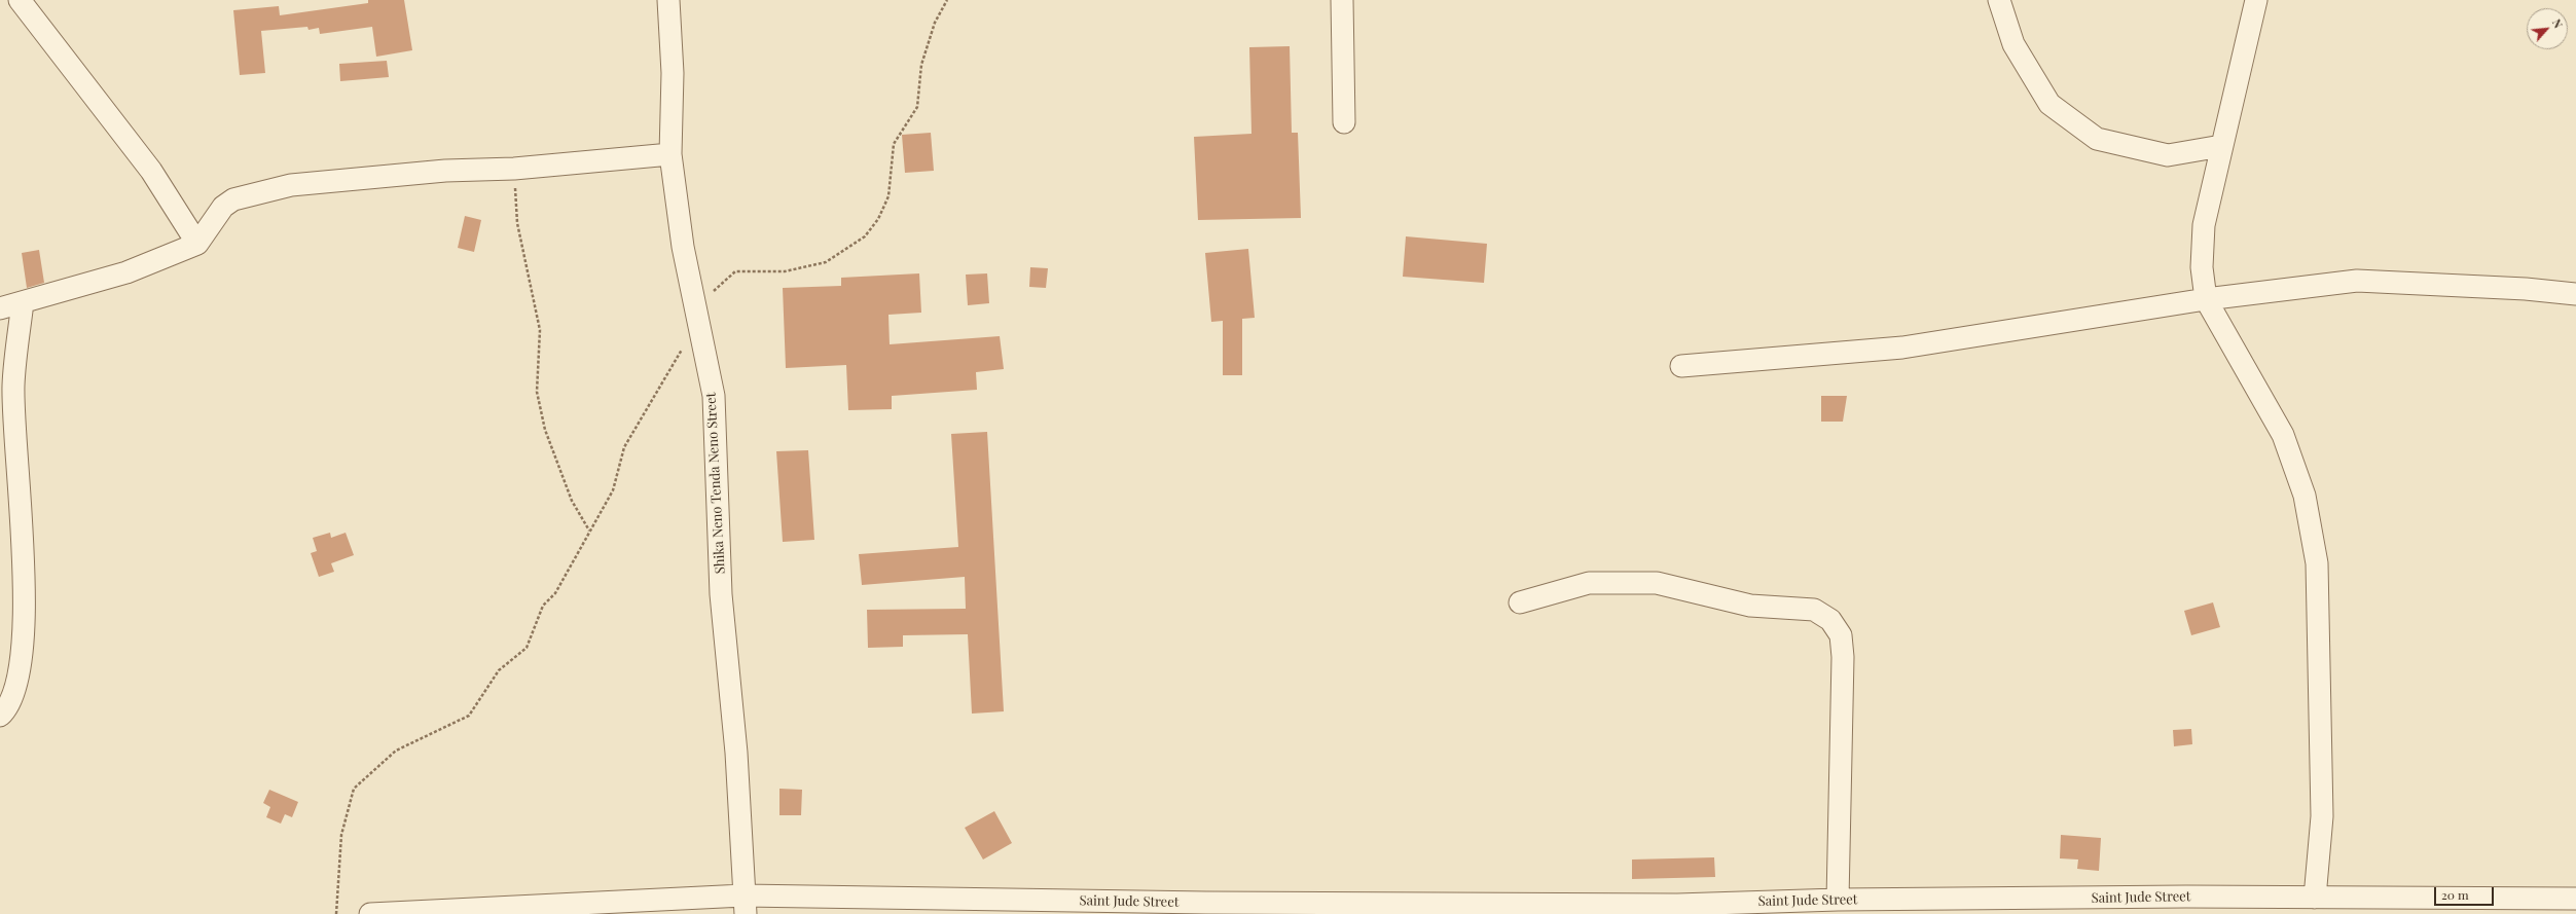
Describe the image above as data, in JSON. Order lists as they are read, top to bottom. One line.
{"streets":{"street":["Shika Neno Tenda Neno Street","Saint Jude Street"]},"crossings":[["Shika Neno Tenda Neno Street","Saint Jude Street"]],"scale_bar":"20 m","north":"top right"}
